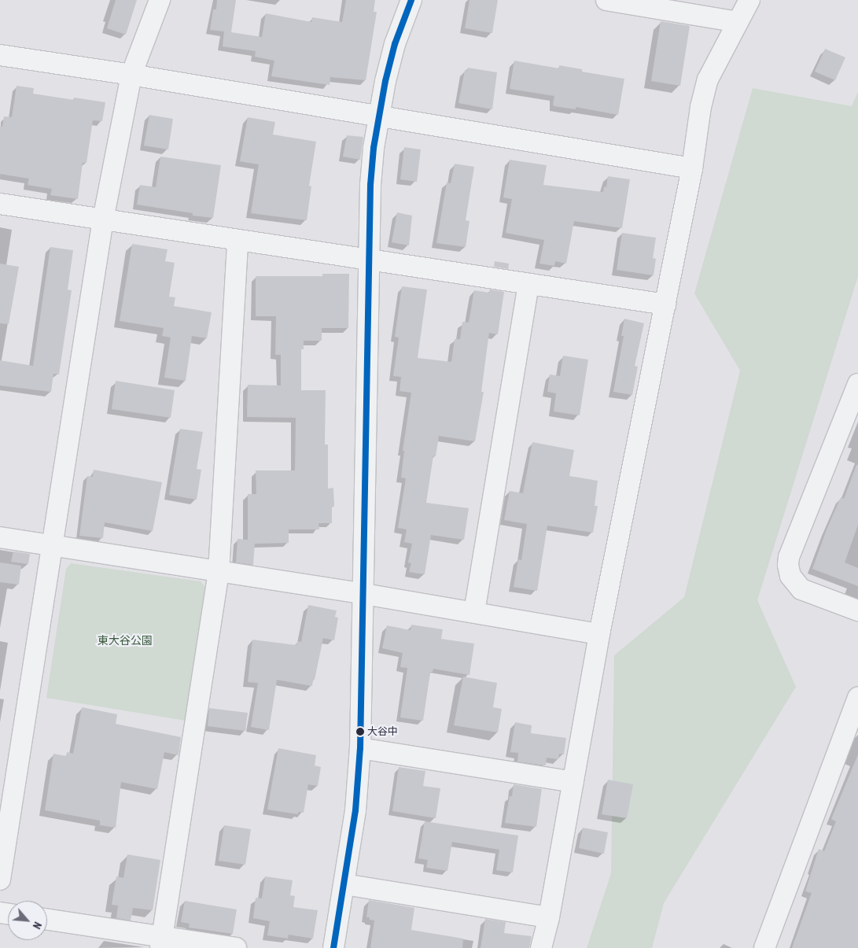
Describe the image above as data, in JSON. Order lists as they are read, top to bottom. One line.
{"parks":["東大谷公園"],"places":["大谷中"],"north":"bottom right"}
